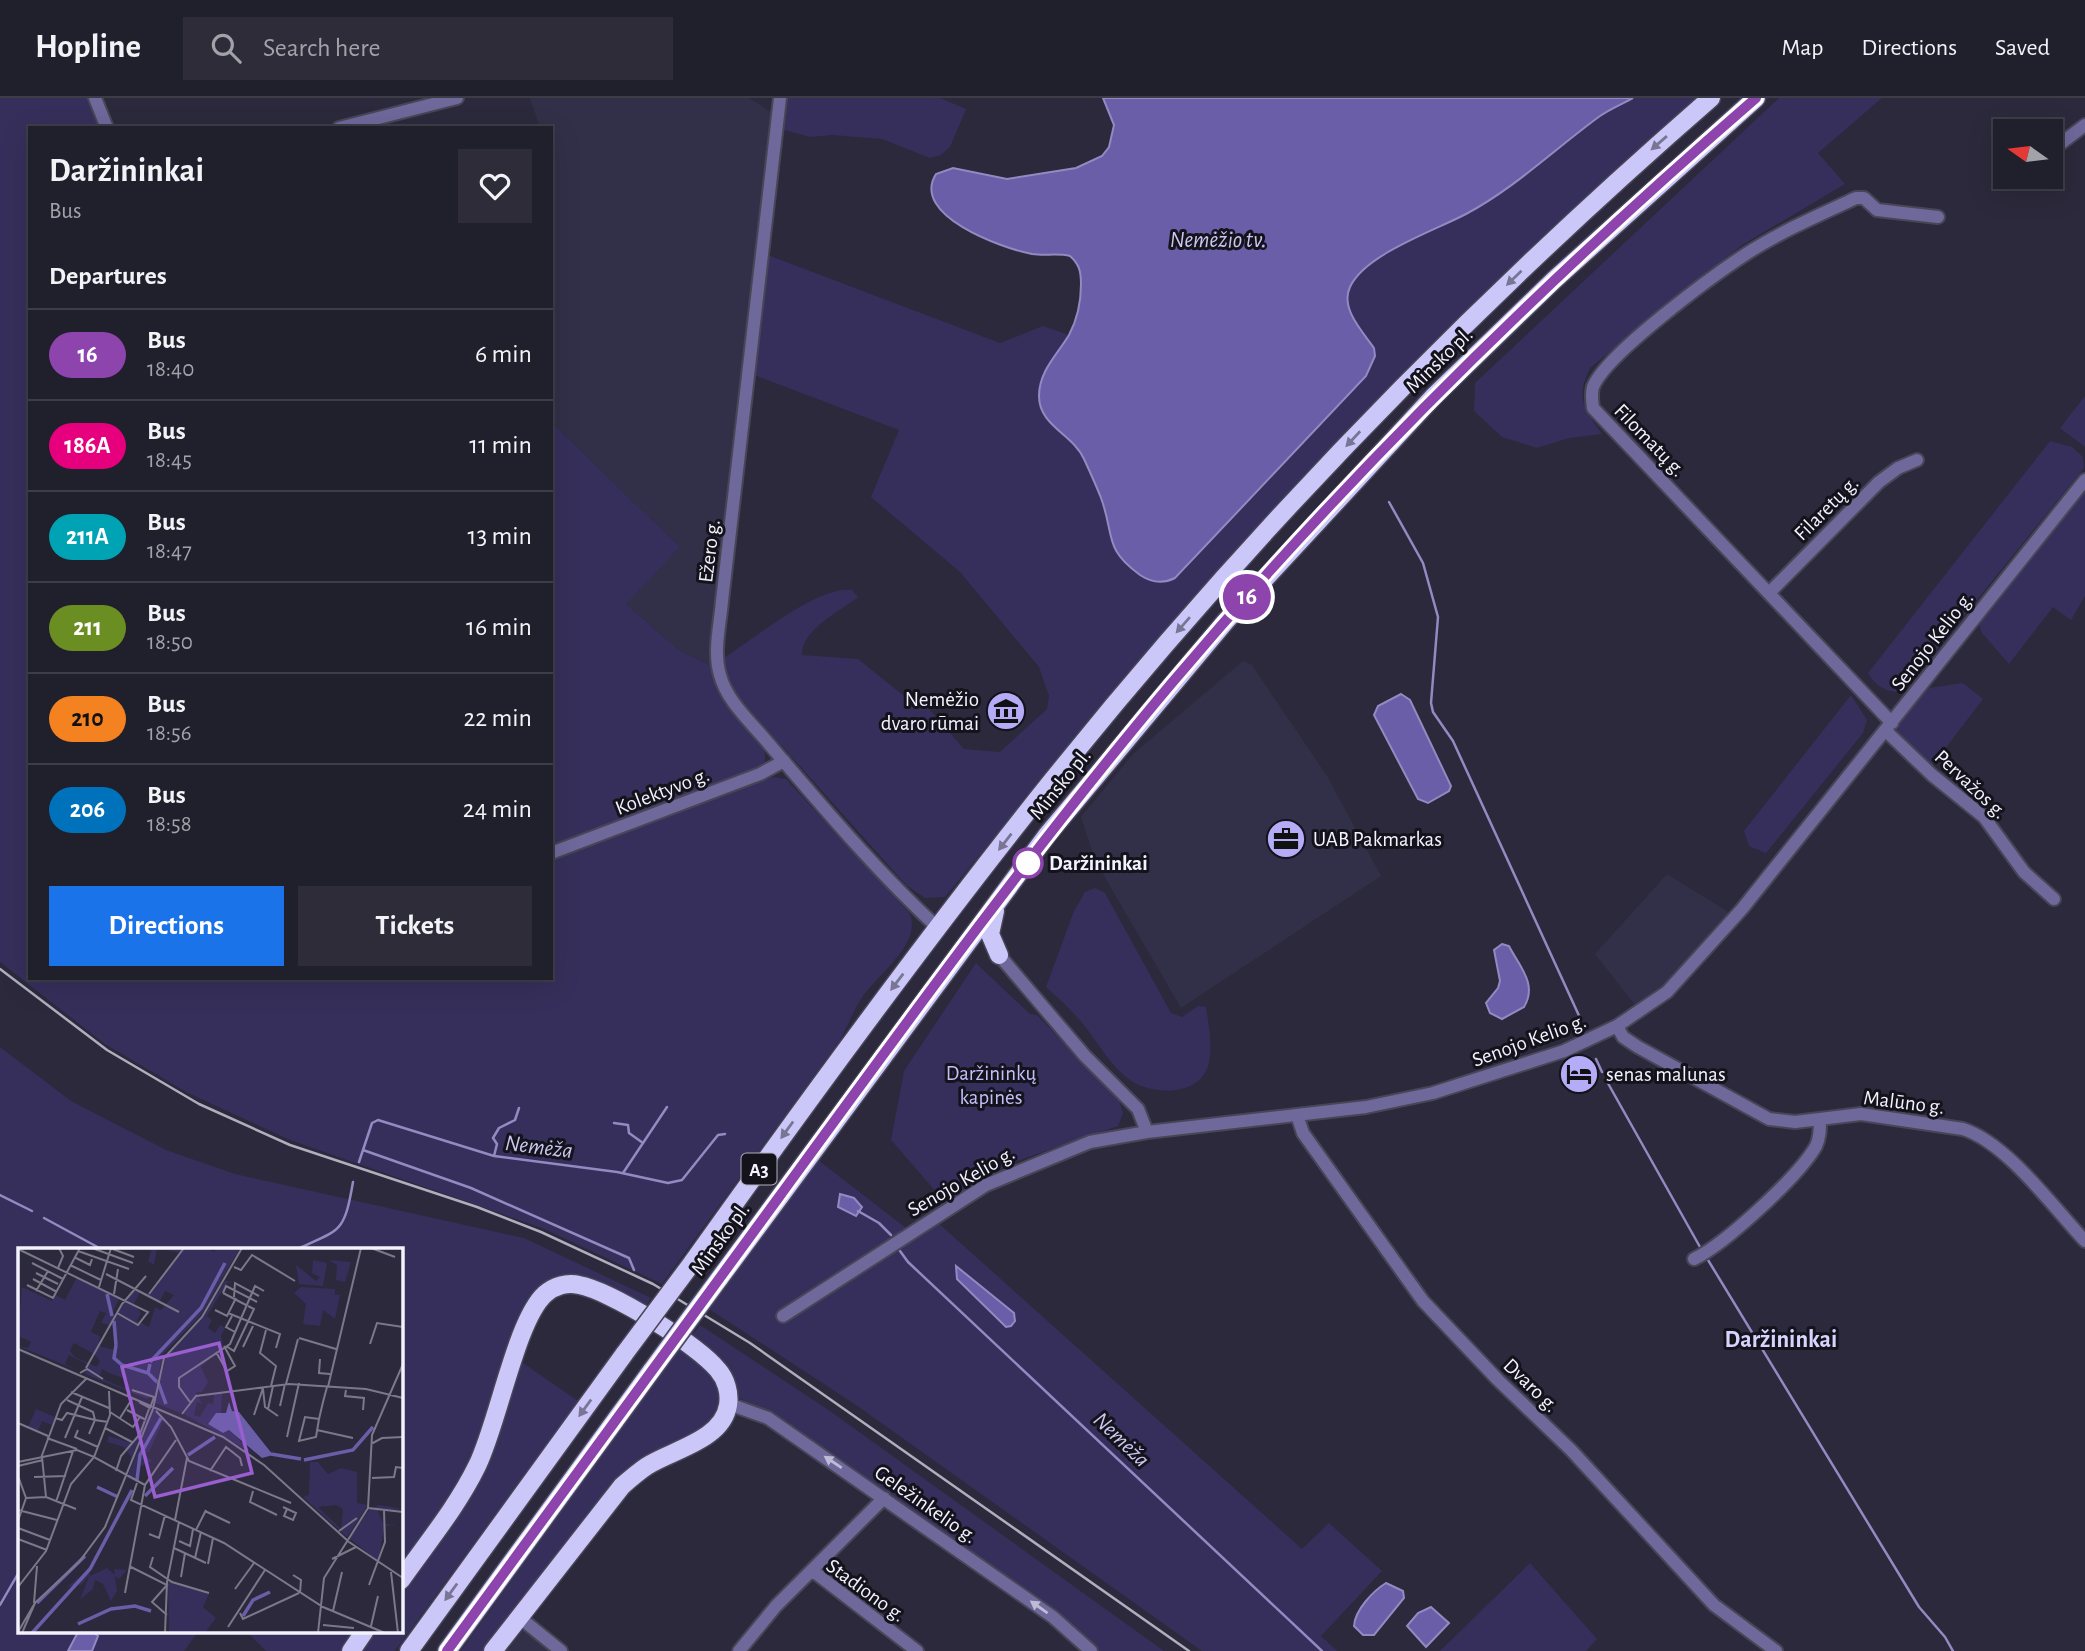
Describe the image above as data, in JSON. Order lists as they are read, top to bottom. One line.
{"streets":{"highway":["Minsko pl.","A3"],"street":["Filomatų g.","Filaretų g.","Ežero g.","Senojo Kelio g.","Pervažos g.","Kolektyvo g.","Malūno g.","Dvaro g.","Geležinkelio g.","Stadiono g."]},"crossings":[["Minsko pl.","Ežero g."],["Filomatų g.","Filaretų g."],["Filomatų g.","Senojo Kelio g."],["Filomatų g.","Pervažos g."],["Ežero g.","Kolektyvo g."],["Senojo Kelio g.","Pervažos g."],["Senojo Kelio g.","Malūno g."],["Senojo Kelio g.","Dvaro g."]],"one_way":["Geležinkelio g."],"districts":["Daržininkai"],"water":["Nemėžio tv.","Nemėža"],"parks":["Daržininkų kapinės"],"places":{"museum":["Nemėžio dvaro rūmai"],"office":["UAB Pakmarkas"],"other":["Daržininkai"],"hotel":["senas malunas"]},"lines":["bus line 16"],"north":"left","page":{"header":"Hopline","search":"Search here","nav":["Map","Directions","Saved"],"on_map":"16","heading":[["Daržininkai","Bus"],"Departures"],"list":[{"mark":"16","name":"Bus","note":"18:40","value":"6 min"},{"mark":"186A","name":"Bus","note":"18:45","value":"11 min"},{"mark":"211A","name":"Bus","note":"18:47","value":"13 min"},{"mark":"211","name":"Bus","note":"18:50","value":"16 min"},{"mark":"210","name":"Bus","note":"18:56","value":"22 min"},{"mark":"206","name":"Bus","note":"18:58","value":"24 min"}],"buttons":["Directions","Tickets"]}}
